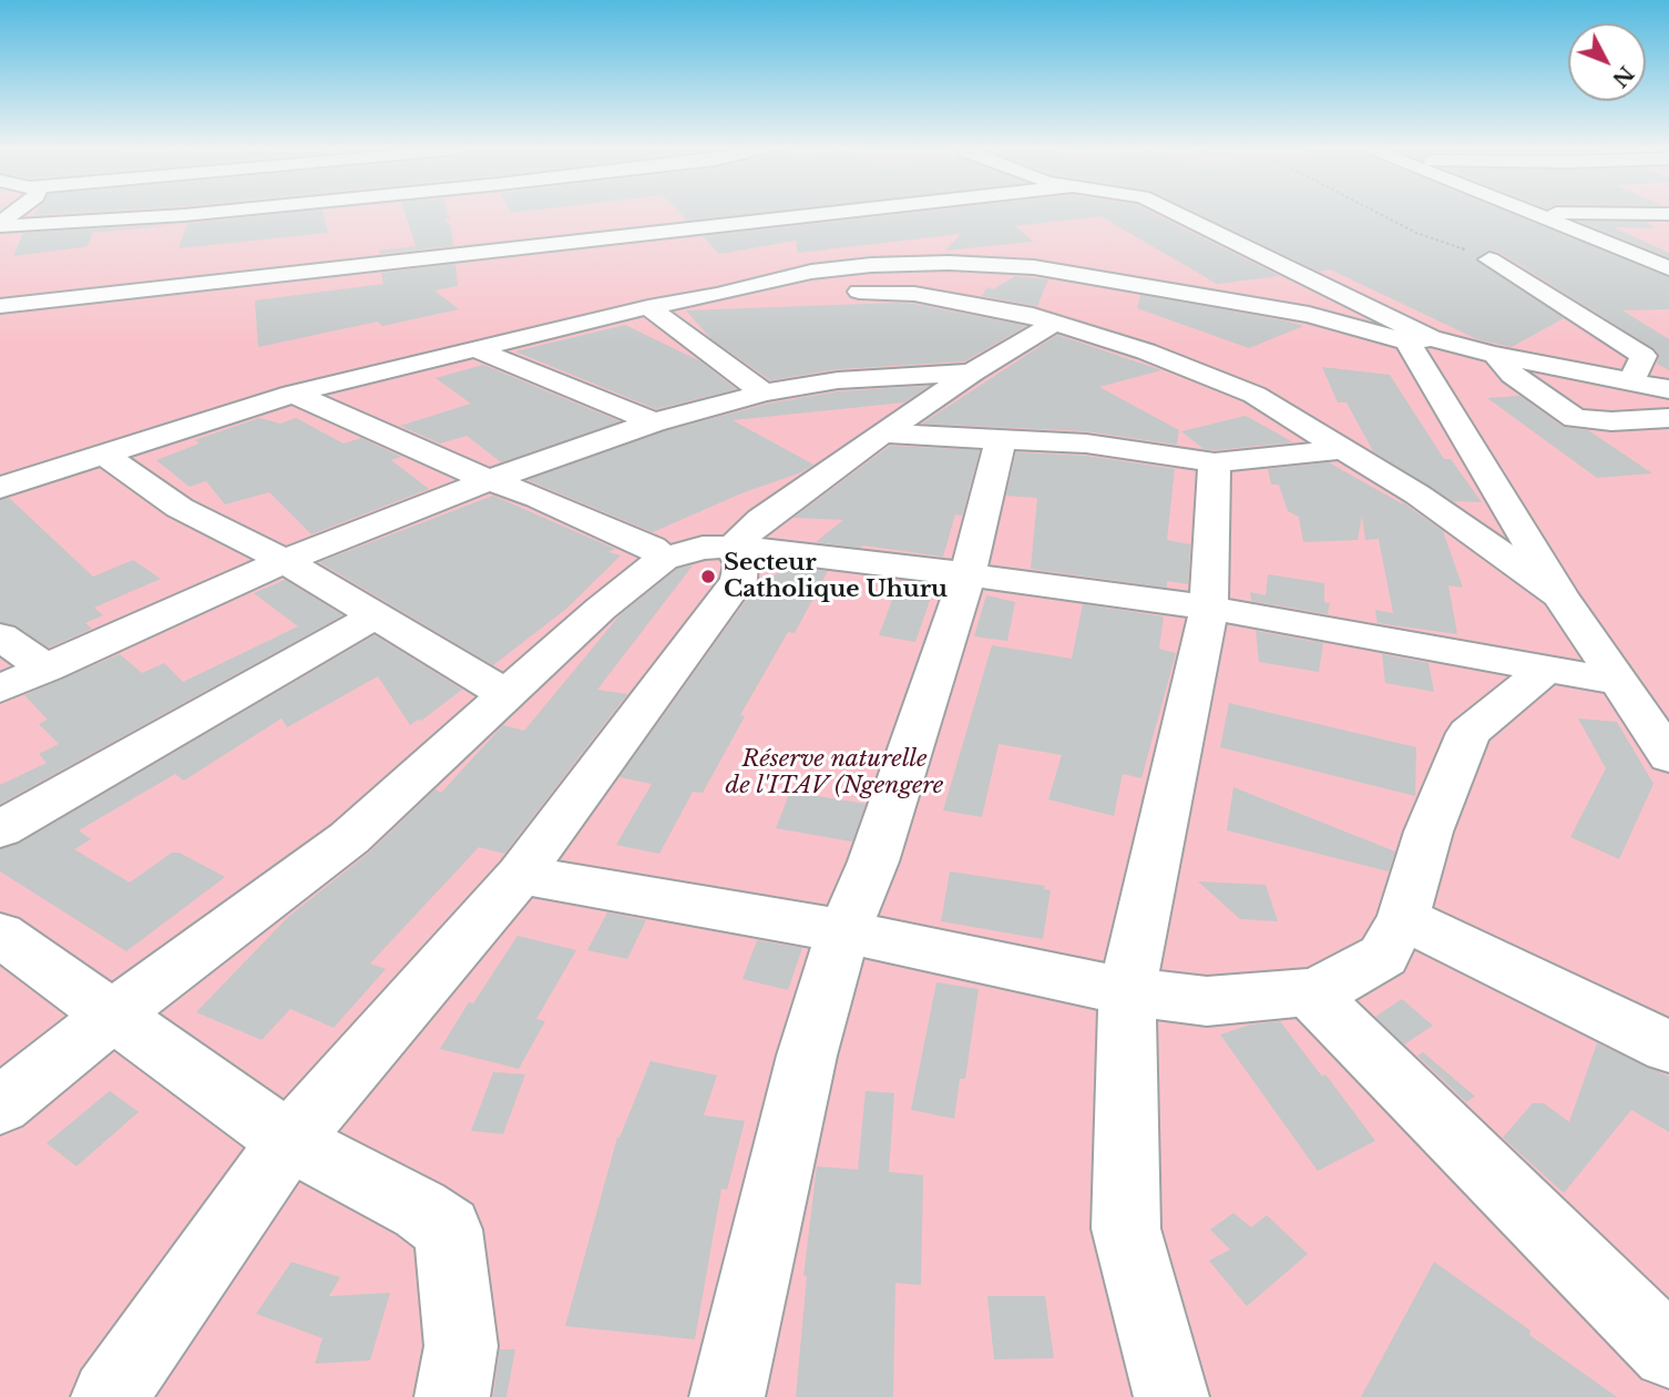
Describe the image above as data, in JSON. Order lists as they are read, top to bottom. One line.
{"parks":["Réserve naturelle de l'ITAV (Ngengere"],"places":["Secteur Catholique Uhuru"],"north":"bottom right"}
